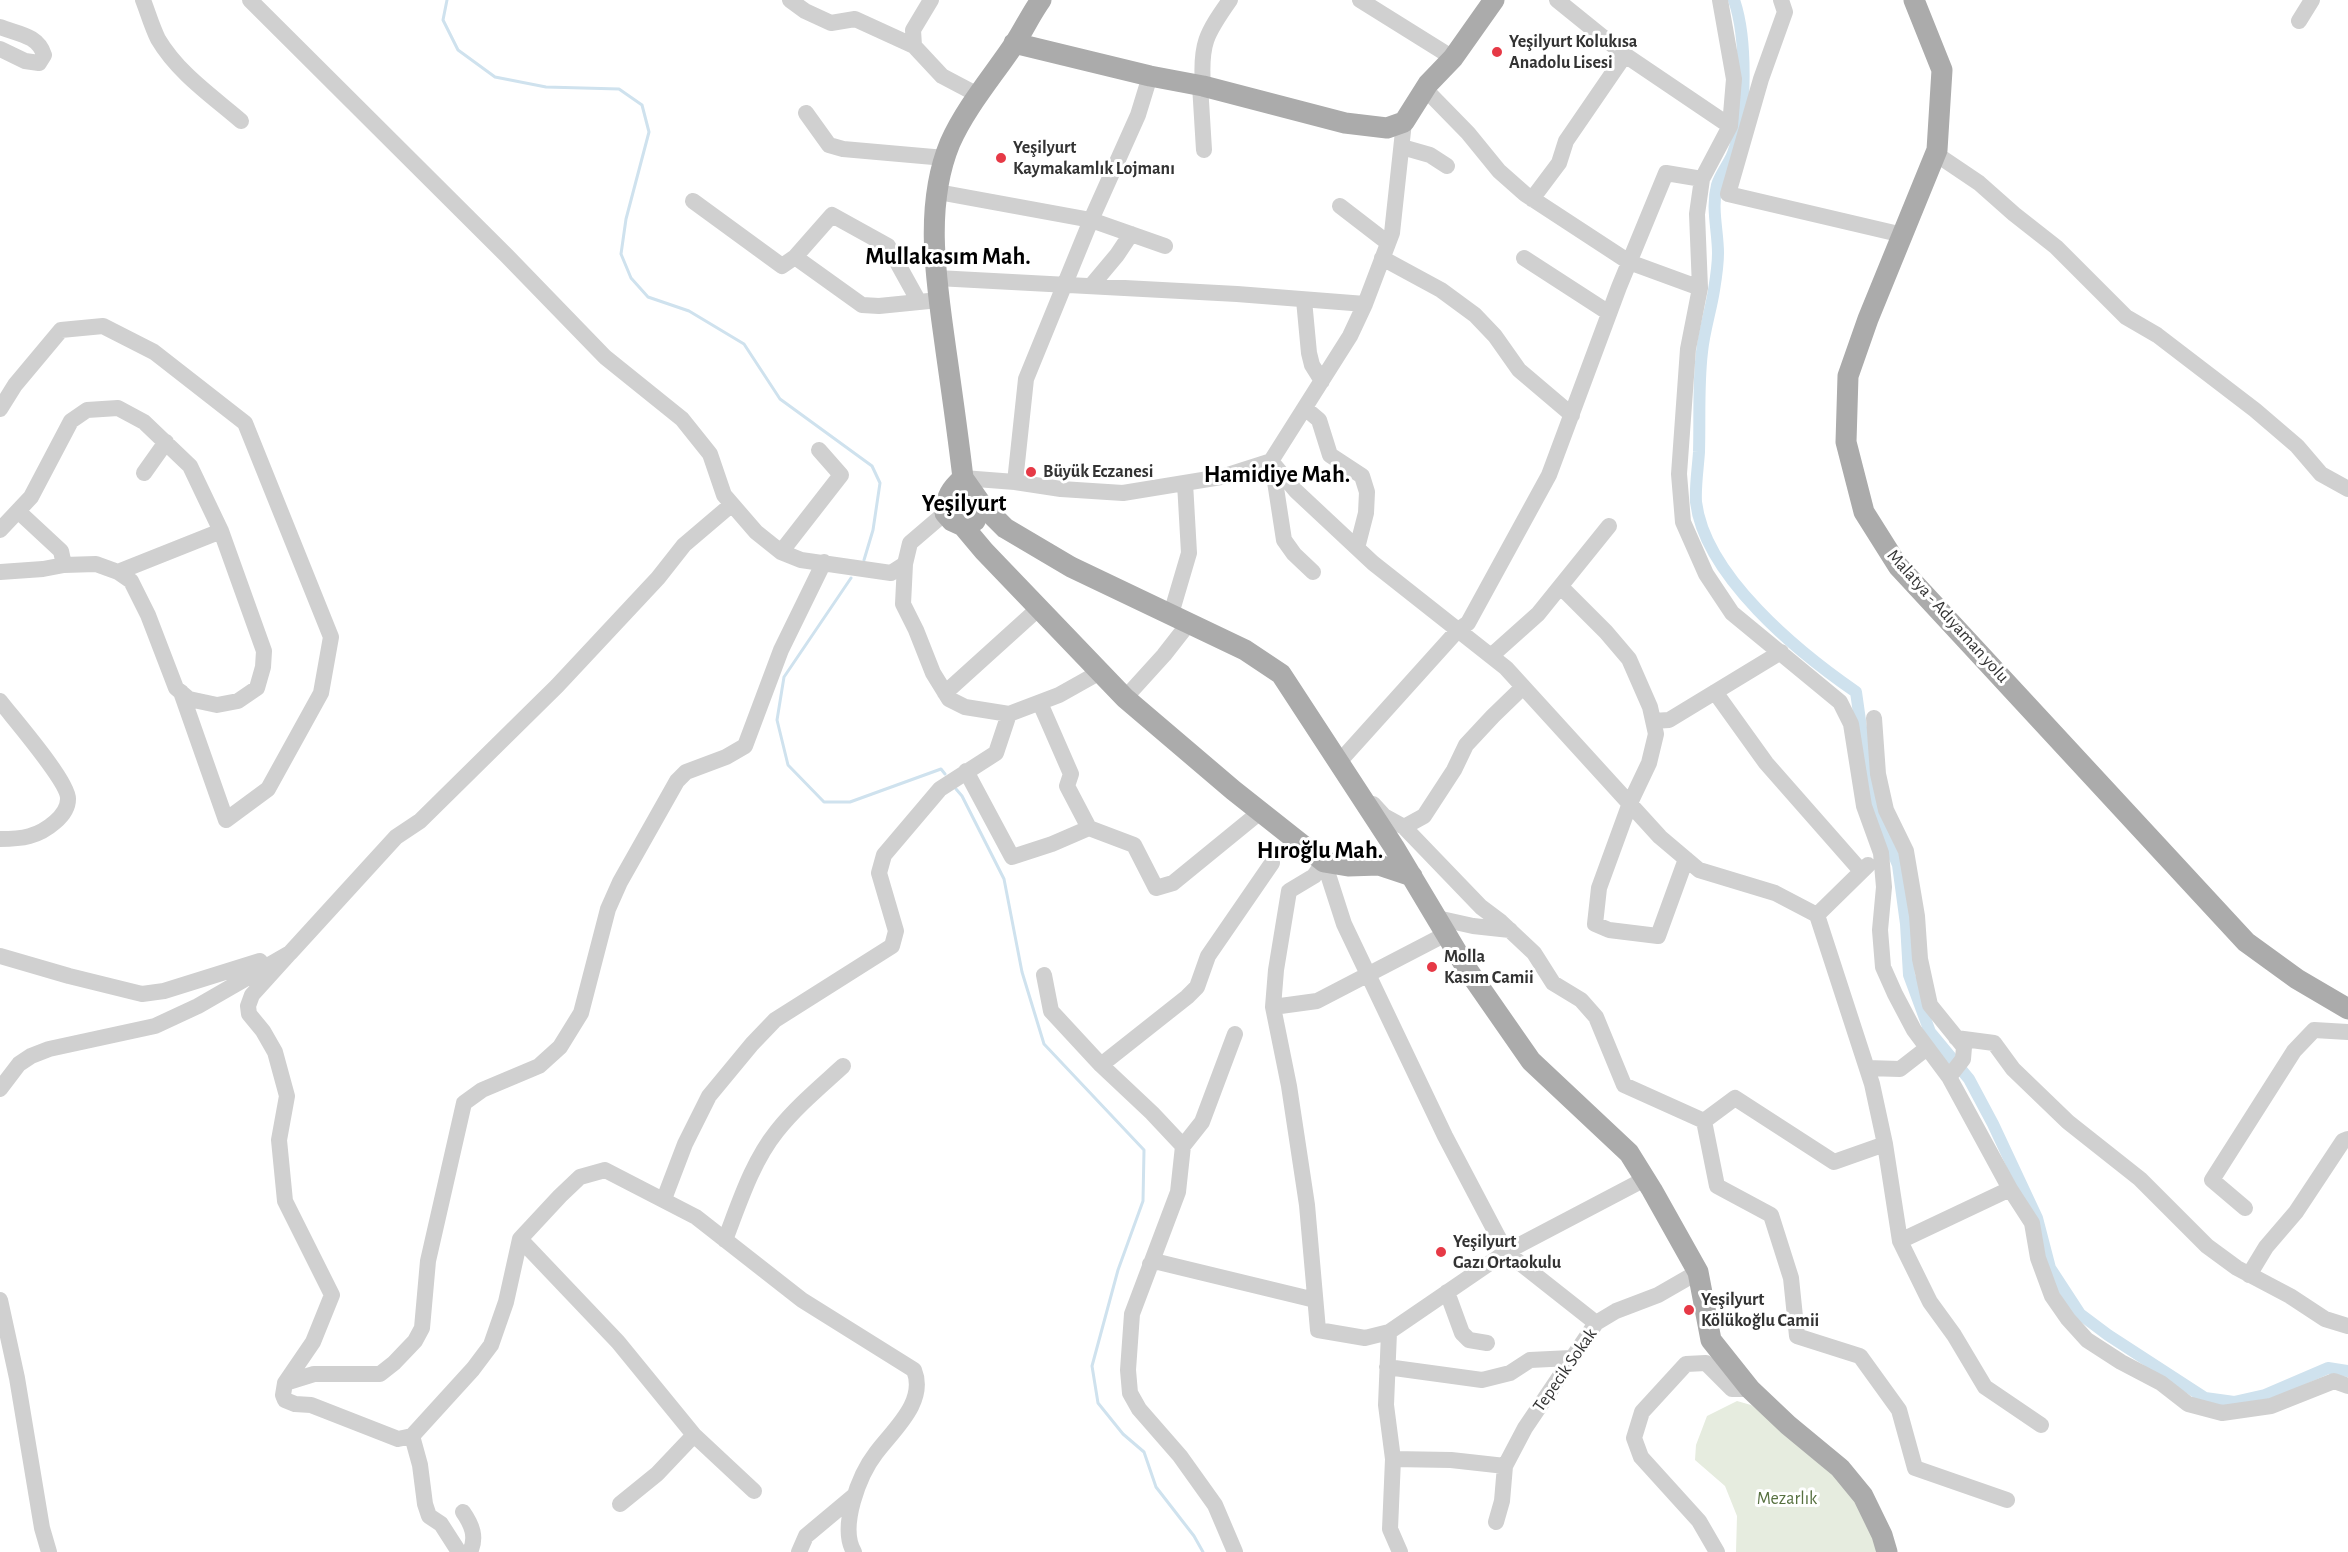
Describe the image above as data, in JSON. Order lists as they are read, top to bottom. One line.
{"streets":{"main road":["Malatya - Adıyaman yolu"],"street":["Tepecik Sokak"]},"districts":["Mullakasım Mah.","Hamidiye Mah.","Yeşilyurt","Hıroğlu Mah."],"parks":["Mezarlık"],"places":["Yeşilyurt Kolukısa Anadolu Lisesi","Yeşilyurt Kaymakamlık Lojmanı","Büyük Eczanesi","Molla Kasım Camii","Yeşilyurt Gazı Ortaokulu","Yeşilyurt Kölükoğlu Camii"]}
